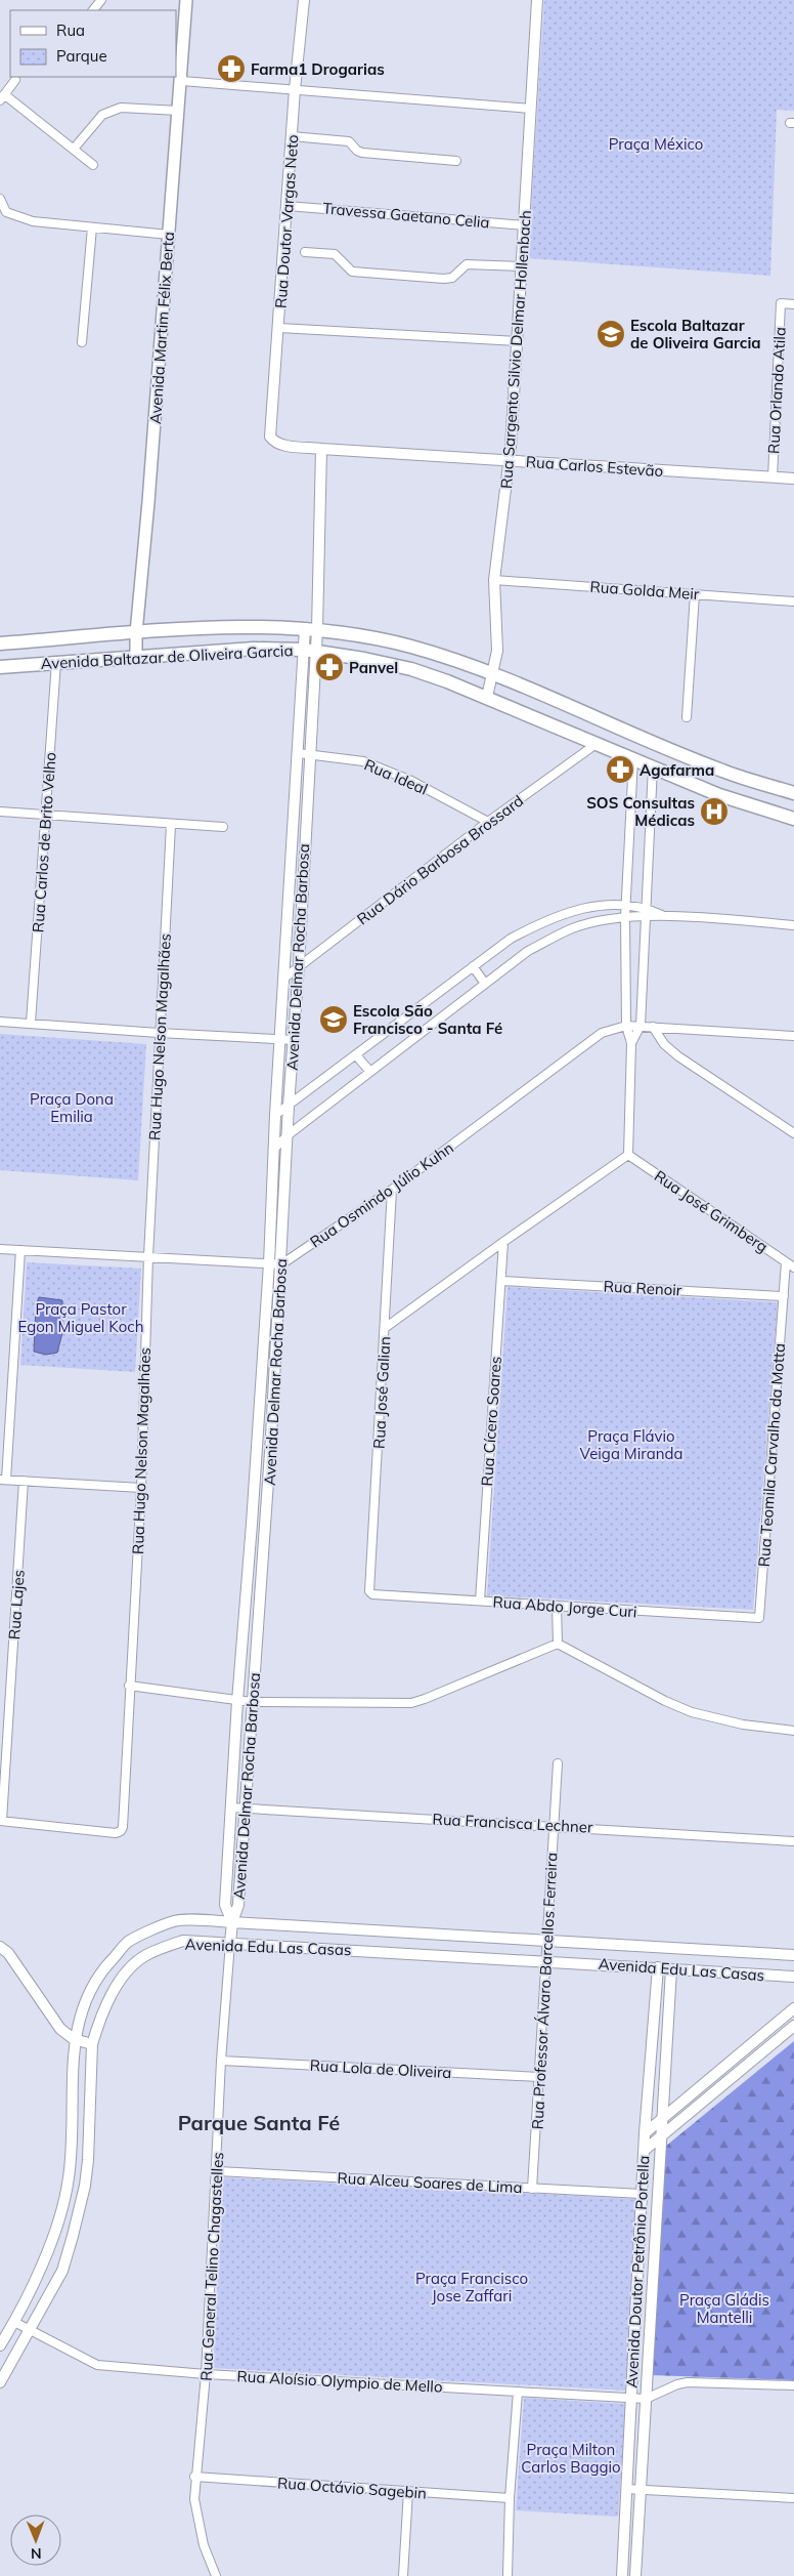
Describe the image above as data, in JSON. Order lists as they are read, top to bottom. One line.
{"streets":{"main road":["Avenida Martim Félix Berta","Avenida Baltazar de Oliveira Garcia"],"street":["Travessa Gaetano Celia","Rua Doutor Vargas Neto","Rua Sargento Silvio Delmar Hollenbach","Rua Orlando Atila","Rua Carlos Estevão","Rua Golda Meir","Rua Ideal","Rua Carlos de Brito Velho","Rua Dário Barbosa Brossard","Avenida Delmar Rocha Barbosa","Rua Hugo Nelson Magalhães","Rua Osmindo Júlio Kuhn","Rua José Grimberg","Rua Renoir","Rua José Galian","Rua Cícero Soares","Rua Teomila Carvalho da Motta","Rua Lajes","Rua Abdo Jorge Curi","Rua Francisca Lechner","Avenida Edu Las Casas","Rua Professor Álvaro Barcellos Ferreira","Rua Lola de Oliveira","Rua Alceu Soares de Lima","Rua General Telino Chagastelles","Avenida Doutor Petrônio Portella","Rua Aloísio Olympio de Mello","Rua Octávio Sagebin"]},"crossings":[["Travessa Gaetano Celia","Rua Doutor Vargas Neto"],["Travessa Gaetano Celia","Rua Sargento Silvio Delmar Hollenbach"],["Rua Doutor Vargas Neto","Rua Carlos Estevão"],["Avenida Martim Félix Berta","Avenida Baltazar de Oliveira Garcia"],["Rua Sargento Silvio Delmar Hollenbach","Rua Carlos Estevão"],["Rua Sargento Silvio Delmar Hollenbach","Rua Golda Meir"],["Rua Sargento Silvio Delmar Hollenbach","Avenida Baltazar de Oliveira Garcia"],["Rua Orlando Atila","Rua Carlos Estevão"],["Rua Carlos Estevão","Avenida Delmar Rocha Barbosa"],["Avenida Baltazar de Oliveira Garcia","Rua Carlos de Brito Velho"],["Avenida Baltazar de Oliveira Garcia","Rua Dário Barbosa Brossard"],["Avenida Baltazar de Oliveira Garcia","Avenida Delmar Rocha Barbosa"],["Rua Ideal","Rua Dário Barbosa Brossard"],["Rua Ideal","Avenida Delmar Rocha Barbosa"],["Rua Dário Barbosa Brossard","Avenida Delmar Rocha Barbosa"],["Avenida Delmar Rocha Barbosa","Rua Osmindo Júlio Kuhn"],["Avenida Delmar Rocha Barbosa","Rua Francisca Lechner"],["Avenida Delmar Rocha Barbosa","Avenida Edu Las Casas"],["Avenida Delmar Rocha Barbosa","Rua General Telino Chagastelles"],["Rua Hugo Nelson Magalhães","Rua Lajes"],["Rua Osmindo Júlio Kuhn","Rua José Galian"],["Rua José Grimberg","Rua Teomila Carvalho da Motta"],["Rua Renoir","Rua Cícero Soares"],["Rua Renoir","Rua Teomila Carvalho da Motta"],["Rua José Galian","Rua Abdo Jorge Curi"],["Rua Cícero Soares","Rua Abdo Jorge Curi"],["Rua Teomila Carvalho da Motta","Rua Abdo Jorge Curi"],["Rua Francisca Lechner","Rua Professor Álvaro Barcellos Ferreira"],["Avenida Edu Las Casas","Rua Professor Álvaro Barcellos Ferreira"],["Avenida Edu Las Casas","Rua General Telino Chagastelles"],["Avenida Edu Las Casas","Avenida Doutor Petrônio Portella"],["Avenida Edu Las Casas","Rua Aloísio Olympio de Mello"],["Rua Professor Álvaro Barcellos Ferreira","Rua Lola de Oliveira"],["Rua Professor Álvaro Barcellos Ferreira","Rua Alceu Soares de Lima"],["Rua Lola de Oliveira","Rua General Telino Chagastelles"],["Rua Alceu Soares de Lima","Rua General Telino Chagastelles"],["Rua Alceu Soares de Lima","Avenida Doutor Petrônio Portella"],["Rua General Telino Chagastelles","Rua Aloísio Olympio de Mello"],["Rua General Telino Chagastelles","Rua Octávio Sagebin"],["Avenida Doutor Petrônio Portella","Rua Aloísio Olympio de Mello"]],"districts":["Parque Santa Fé"],"parks":["Praça México","Praça Dona Emilia","Praça Pastor Egon Miguel Koch","Praça Flávio Veiga Miranda","Praça Francisco Jose Zaffari","Praça Gládis Mantelli","Praça Milton Carlos Baggio"],"places":{"pharmacy":["Farma1 Drogarias","Panvel","Agafarma"],"school or university":["Escola Baltazar de Oliveira Garcia","Escola São Francisco - Santa Fé"],"hospital":["SOS Consultas Médicas"]},"legend":["Rua","Parque"],"north":"bottom"}
